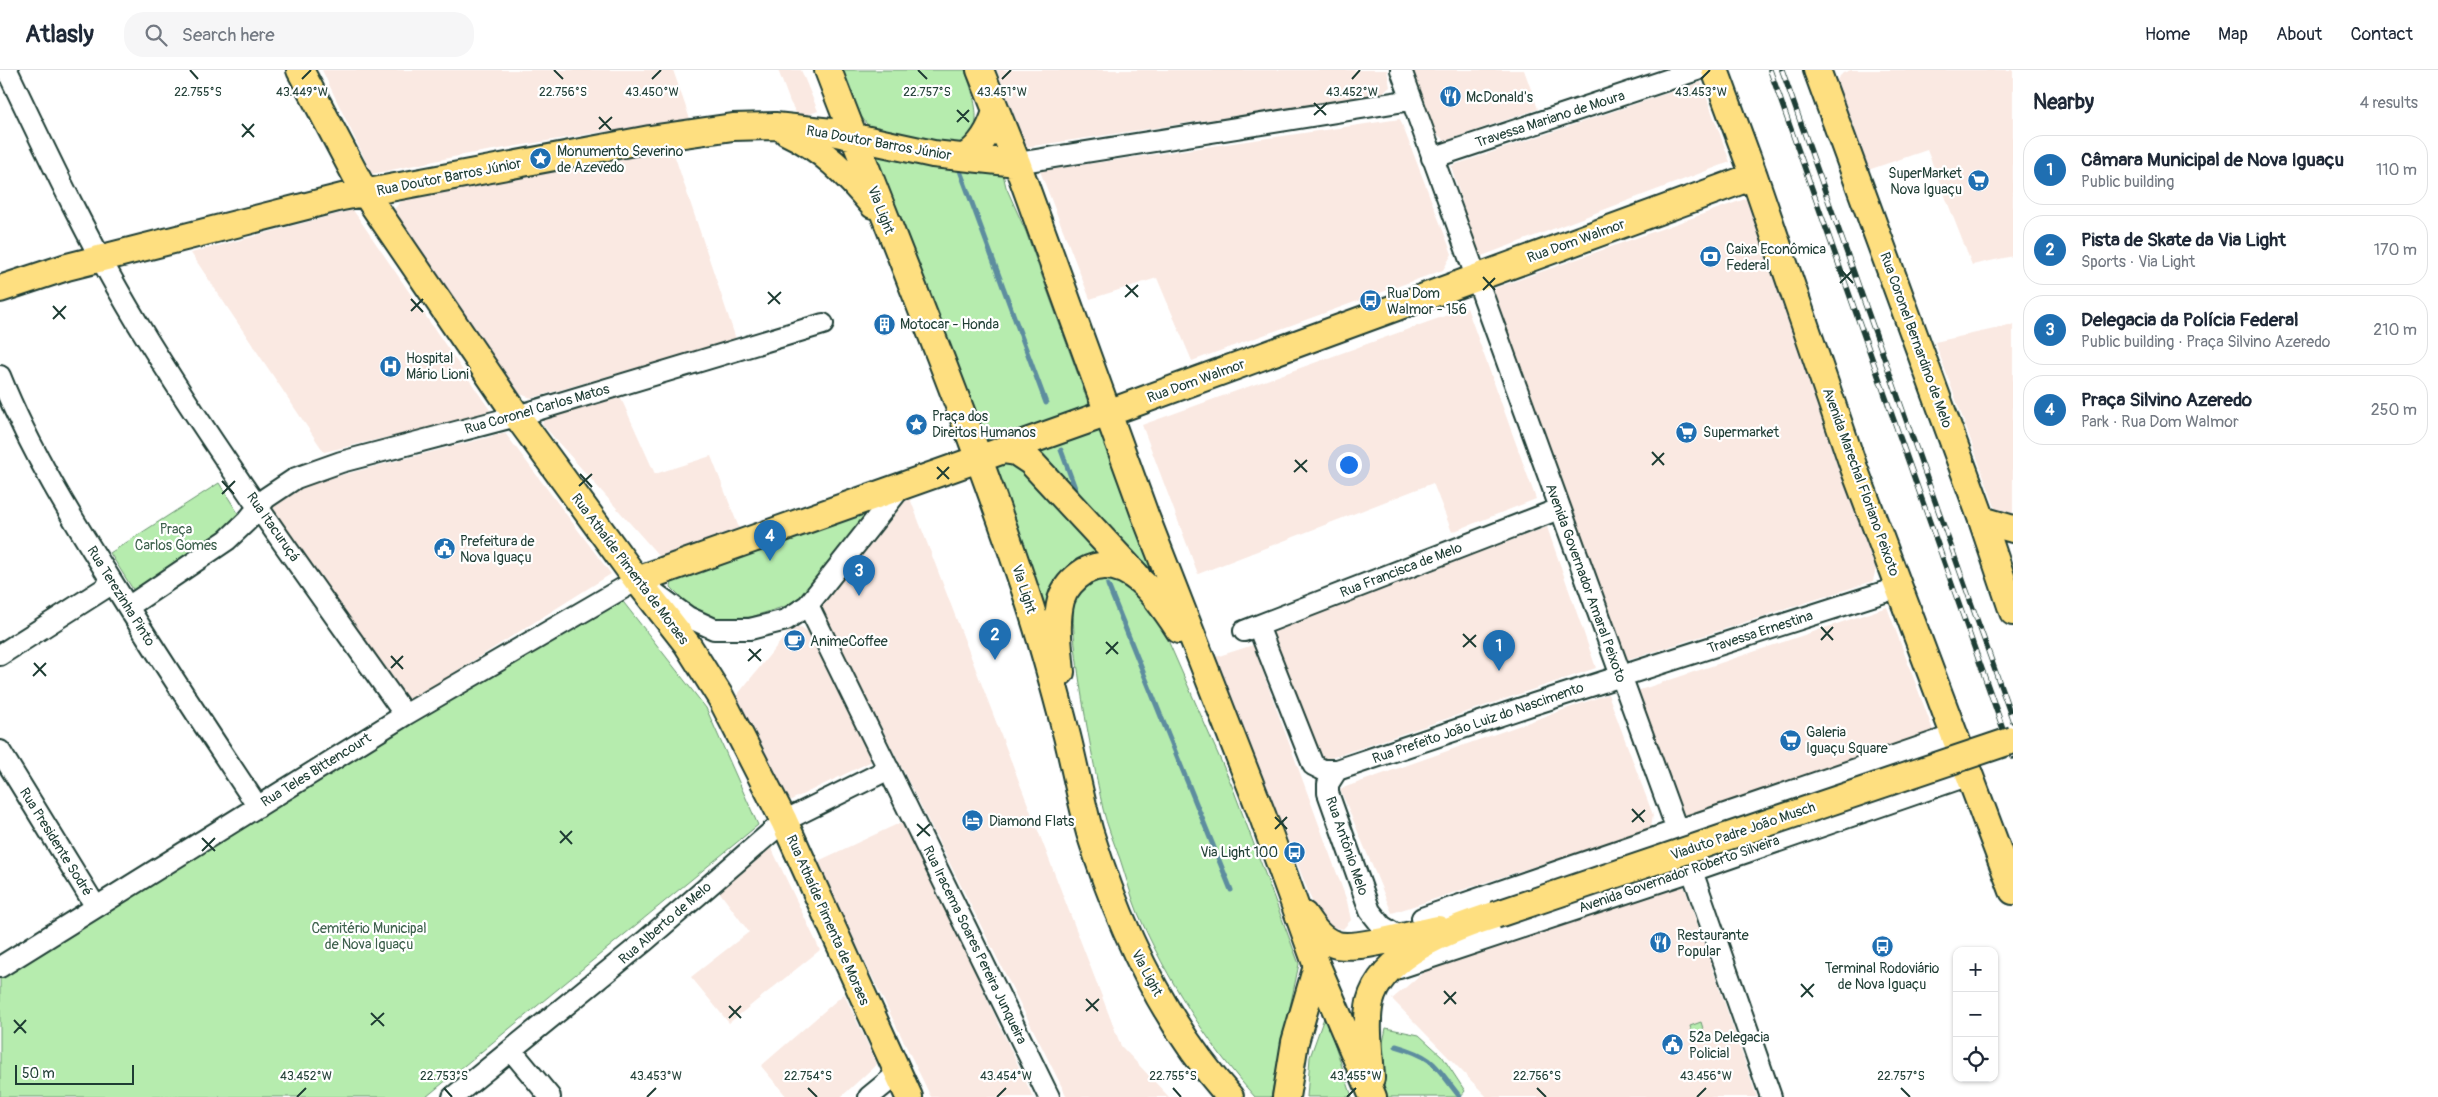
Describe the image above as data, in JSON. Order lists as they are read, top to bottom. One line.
{"streets":{"main road":["Rua Doutor Barros Júnior","Via Light","Rua Dom Walmor","Rua Coronel Bernardino de Melo","Avenida Marechal Floriano Peixoto","Rua Athaíde Pimenta de Moraes","Viaduto Padre João Musch"],"street":["Travessa Mariano de Moura","Rua Coronel Carlos Matos","Rua Itacuruçá","Rua Francisca de Melo","Avenida Governador Amaral Peixoto","Rua Terezinha Pinto","Travessa Ernestina","Rua Prefeito João Luiz do Nascimento","Rua Teles Bittencourt","Rua Presidente Sodré","Rua Antônio Melo","Avenida Governador Roberto Silveira","Rua Alberto de Melo","Rua Iracema Soares Pereira Junqueira"]},"crossings":[["Travessa Mariano de Moura","Avenida Governador Amaral Peixoto"],["Rua Doutor Barros Júnior","Via Light"],["Rua Doutor Barros Júnior","Rua Itacuruçá"],["Rua Doutor Barros Júnior","Rua Athaíde Pimenta de Moraes"],["Rua Doutor Barros Júnior","Avenida Governador Amaral Peixoto"],["Via Light","Rua Dom Walmor"],["Rua Dom Walmor","Avenida Marechal Floriano Peixoto"],["Rua Dom Walmor","Rua Athaíde Pimenta de Moraes"],["Rua Dom Walmor","Avenida Governador Amaral Peixoto"],["Rua Dom Walmor","Rua Teles Bittencourt"],["Rua Coronel Carlos Matos","Rua Itacuruçá"],["Rua Coronel Carlos Matos","Rua Athaíde Pimenta de Moraes"],["Avenida Marechal Floriano Peixoto","Travessa Ernestina"],["Avenida Marechal Floriano Peixoto","Avenida Governador Roberto Silveira"],["Rua Itacuruçá","Rua Teles Bittencourt"],["Rua Athaíde Pimenta de Moraes","Rua Teles Bittencourt"],["Rua Athaíde Pimenta de Moraes","Rua Alberto de Melo"],["Rua Francisca de Melo","Avenida Governador Amaral Peixoto"],["Rua Francisca de Melo","Rua Prefeito João Luiz do Nascimento"],["Rua Francisca de Melo","Rua Antônio Melo"],["Avenida Governador Amaral Peixoto","Travessa Ernestina"],["Avenida Governador Amaral Peixoto","Rua Prefeito João Luiz do Nascimento"],["Avenida Governador Amaral Peixoto","Avenida Governador Roberto Silveira"],["Rua Terezinha Pinto","Rua Teles Bittencourt"],["Travessa Ernestina","Rua Prefeito João Luiz do Nascimento"],["Rua Prefeito João Luiz do Nascimento","Rua Antônio Melo"],["Rua Teles Bittencourt","Rua Presidente Sodré"],["Viaduto Padre João Musch","Rua Antônio Melo"],["Viaduto Padre João Musch","Avenida Governador Roberto Silveira"],["Rua Antônio Melo","Avenida Governador Roberto Silveira"],["Rua Alberto de Melo","Rua Iracema Soares Pereira Junqueira"]],"parks":["Praça Carlos Gomes","Cemitério Municipal de Nova Iguaçu"],"places":{"restaurant":["McDonald's","Restaurante Popular"],"place":["Monumento Severino de Azevedo","Praça dos Direitos Humanos"],"supermarket":["SuperMarket Nova Iguaçu","Supermarket","Galeria Iguaçu Square"],"bank":["Caixa Econômica Federal"],"bus stop":["Rua Dom Walmor - 156","Via Light 100","Terminal Rodoviário de Nova Iguaçu"],"building":["Motocar - Honda"],"hospital":["Hospital Mário Lioni"],"public building":["Prefeitura de Nova Iguaçu","52ª Delegacia Policial"],"cafe":["AnimeCoffee"],"hotel":["Diamond Flats"]},"scale_bar":"50 m","page":{"header":"Atlasly","search":"Search here","nav":["Home","Map","About","Contact"],"heading":["Nearby","4 results"],"list":[{"mark":"1","name":"Câmara Municipal de Nova Iguaçu","note":"Public building","value":"110 m"},{"mark":"2","name":"Pista de Skate da Via Light","note":"Sports · Via Light","value":"170 m"},{"mark":"3","name":"Delegacia da Polícia Federal","note":"Public building · Praça Silvino Azeredo","value":"210 m"},{"mark":"4","name":"Praça Silvino Azeredo","note":"Park · Rua Dom Walmor","value":"250 m"}],"pins":["4","3","2","1"],"map_buttons":["+","−"],"scale":"50 m"},"coordinates":["43.449°W","43.450°W","43.451°W","43.452°W","43.453°W","22.755°S","22.756°S","22.757°S","22.753°S","22.754°S","43.454°W","43.455°W","43.456°W"]}
